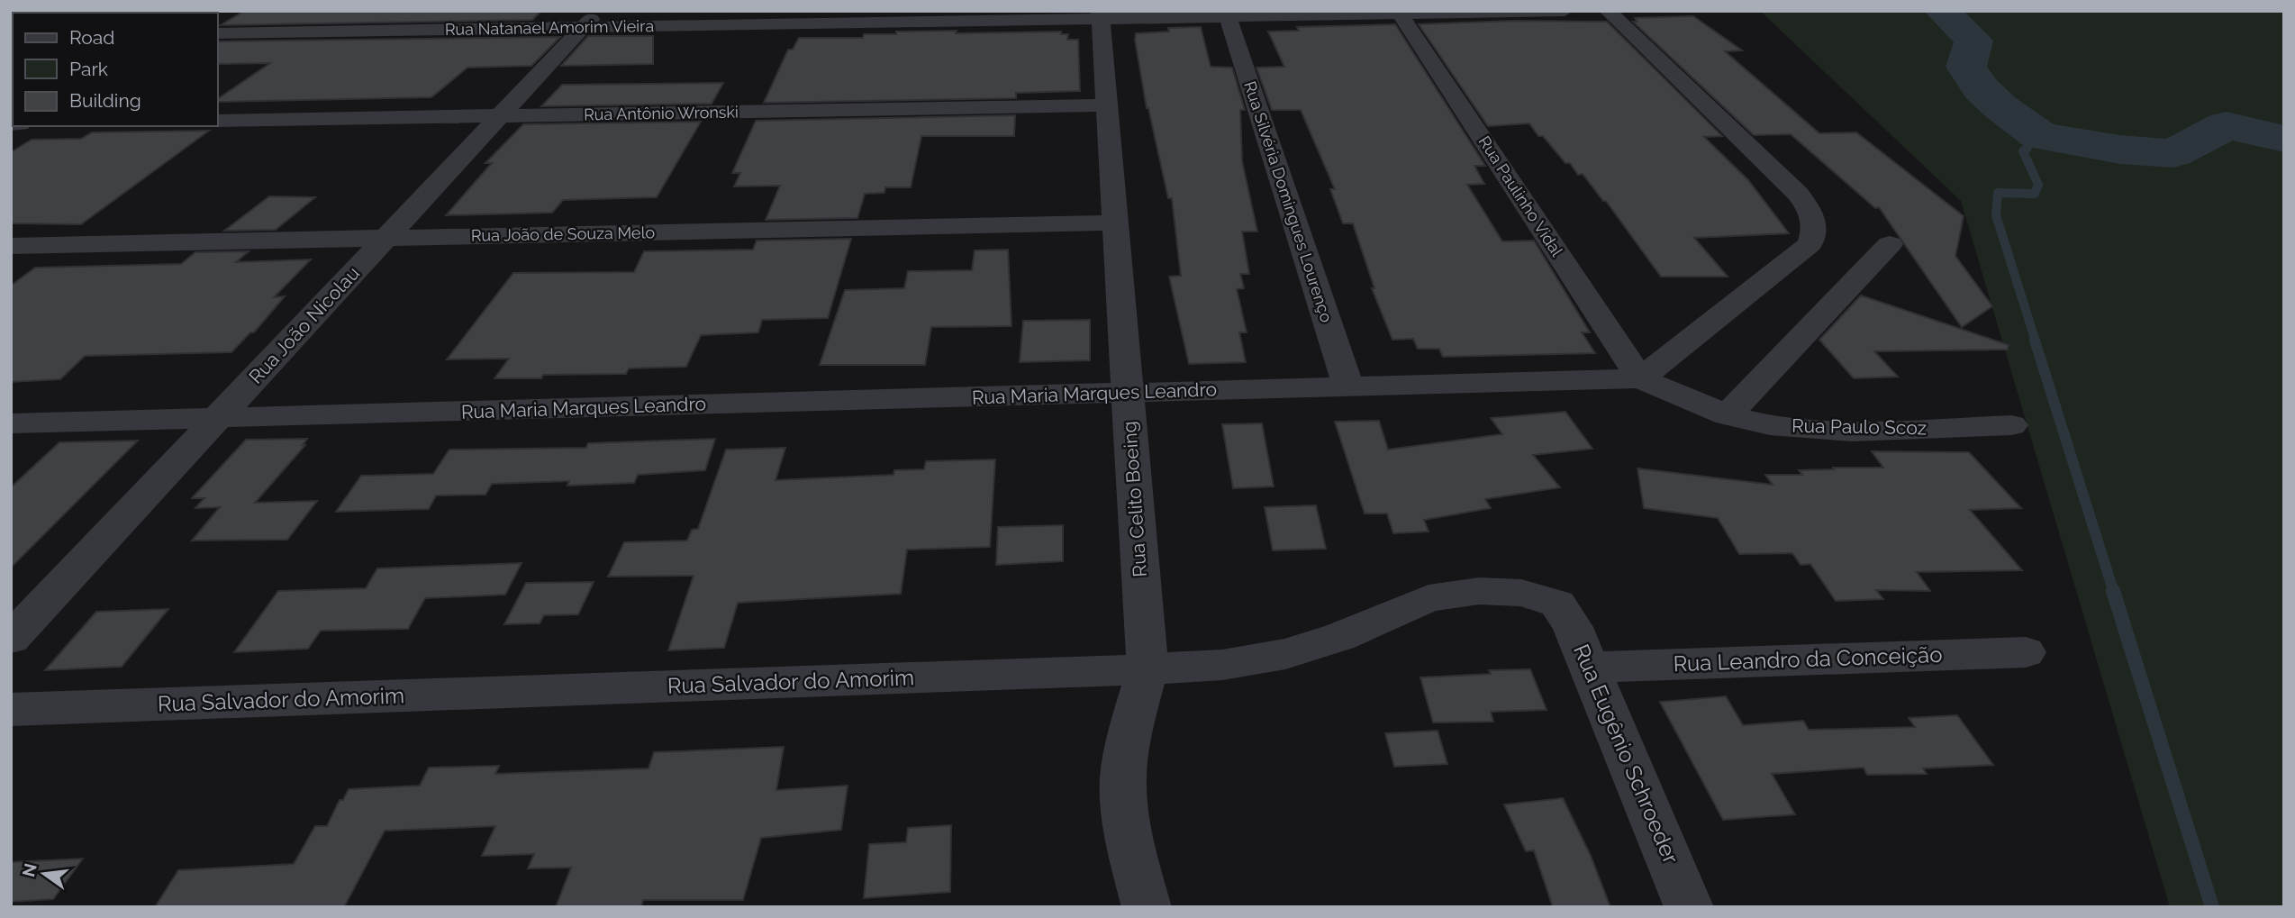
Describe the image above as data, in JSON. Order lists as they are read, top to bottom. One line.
{"streets":{"street":["Rua Natanael Amorim Vieira","Rua Antônio Wronski","Rua Paulinho Vidal","Rua Silvéria Domingues Lourenço","Rua João de Souza Melo","Rua João Nicolau","Rua Maria Marques Leandro","Rua Paulo Scoz","Rua Celito Boeing","Rua Leandro da Conceição","Rua Salvador do Amorim","Rua Eugênio Schroeder"]},"crossings":[["Rua Natanael Amorim Vieira","Rua Paulinho Vidal"],["Rua Natanael Amorim Vieira","Rua Silvéria Domingues Lourenço"],["Rua Natanael Amorim Vieira","Rua João Nicolau"],["Rua Natanael Amorim Vieira","Rua Celito Boeing"],["Rua Antônio Wronski","Rua João Nicolau"],["Rua Antônio Wronski","Rua Celito Boeing"],["Rua Paulinho Vidal","Rua Maria Marques Leandro"],["Rua Paulinho Vidal","Rua Paulo Scoz"],["Rua Silvéria Domingues Lourenço","Rua Maria Marques Leandro"],["Rua João de Souza Melo","Rua João Nicolau"],["Rua João de Souza Melo","Rua Celito Boeing"],["Rua João Nicolau","Rua Maria Marques Leandro"],["Rua Maria Marques Leandro","Rua Paulo Scoz"],["Rua Maria Marques Leandro","Rua Celito Boeing"],["Rua Celito Boeing","Rua Salvador do Amorim"],["Rua Leandro da Conceição","Rua Eugênio Schroeder"],["Rua Salvador do Amorim","Rua Eugênio Schroeder"]],"legend":["Road","Park","Building"],"north":"left"}
